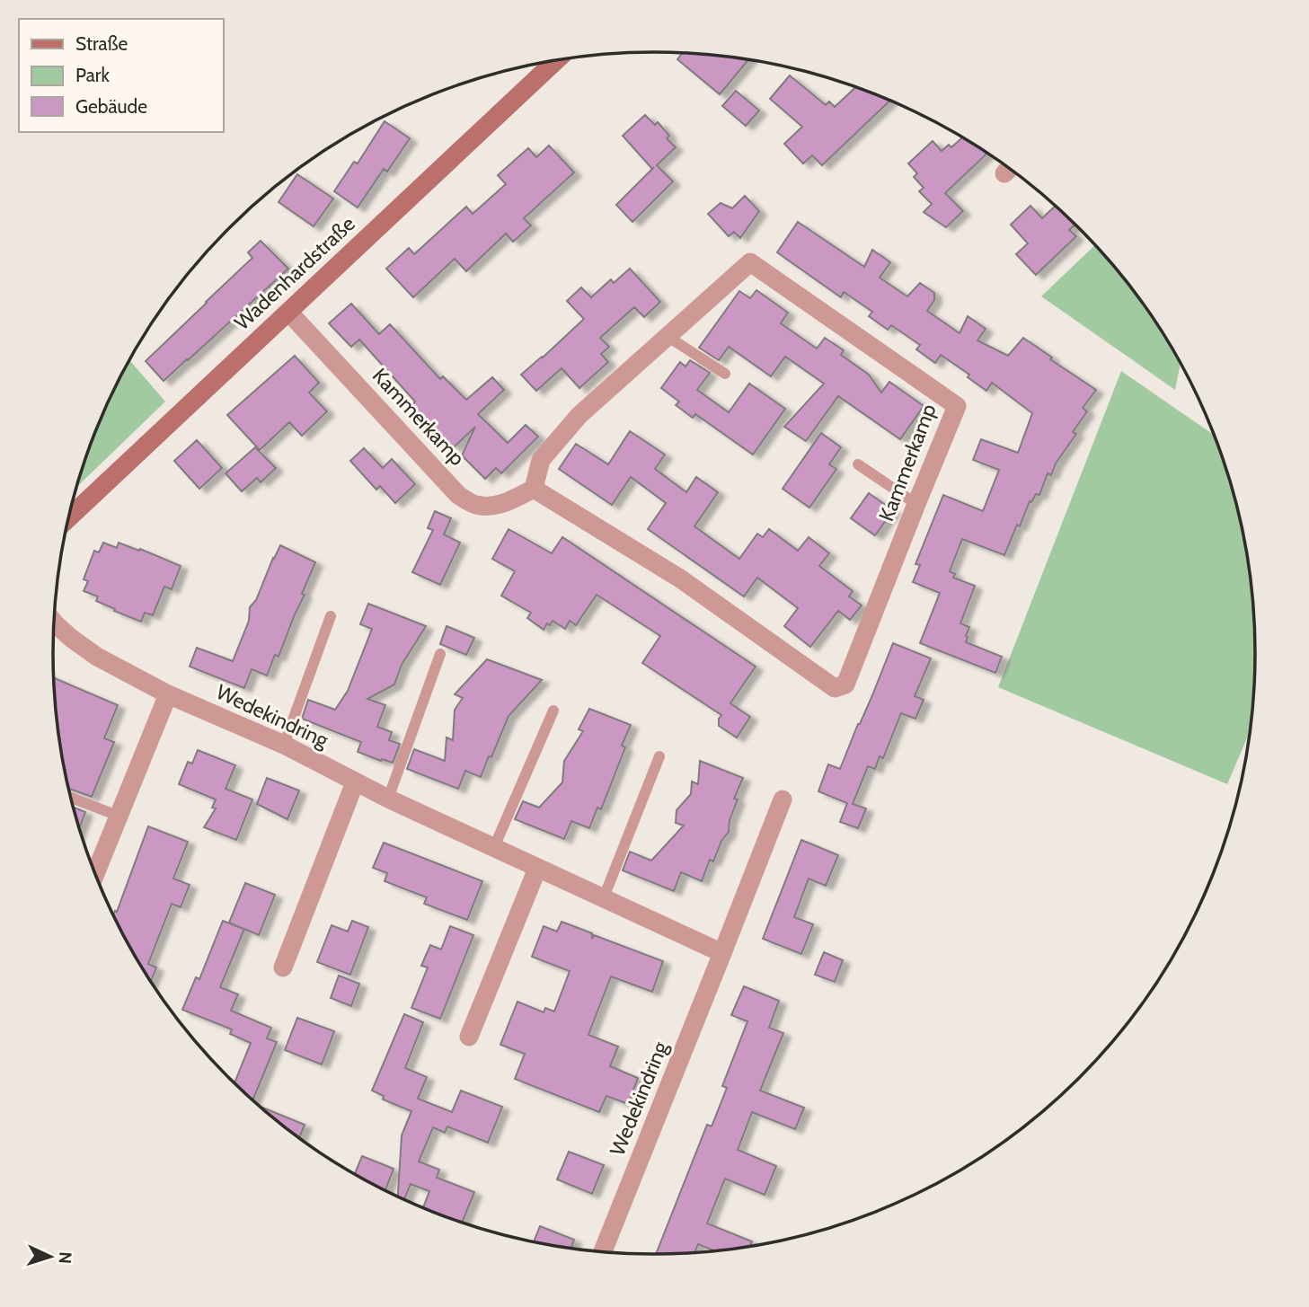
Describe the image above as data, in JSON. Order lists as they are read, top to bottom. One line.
{"streets":{"street":["Wadenhardstraße","Kammerkamp","Wedekindring"]},"crossings":[["Wadenhardstraße","Kammerkamp"]],"legend":["Straße","Park","Gebäude"],"north":"right"}
